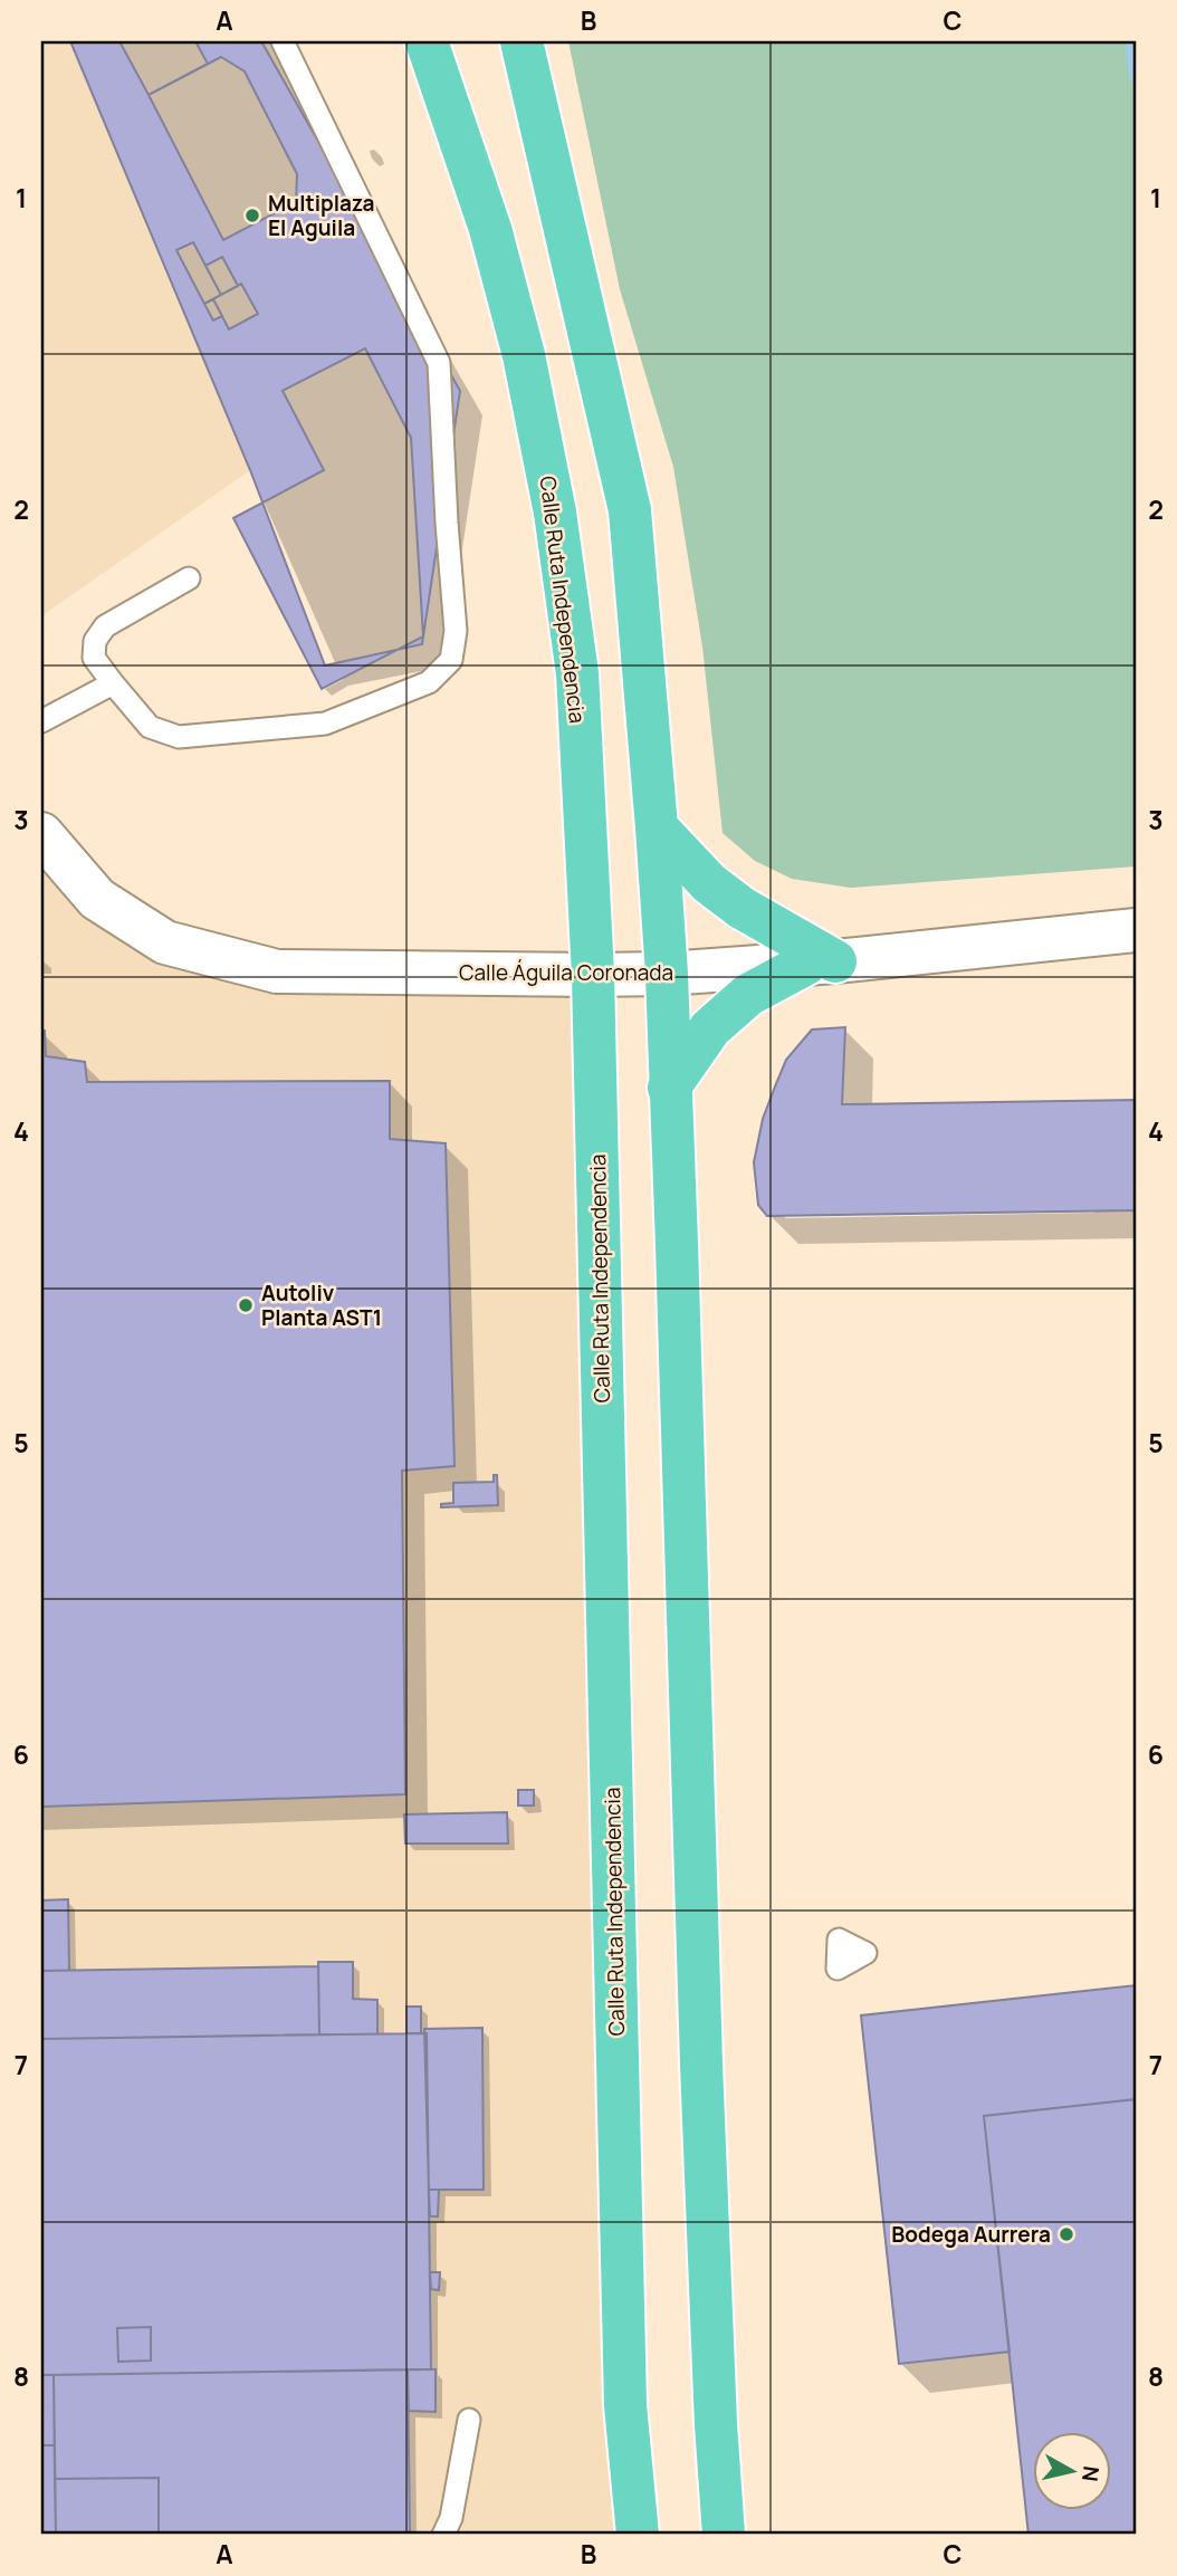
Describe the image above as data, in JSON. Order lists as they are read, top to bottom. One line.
{"streets":{"main road":["Calle Ruta Independencia"],"street":["Calle Águila Coronada"]},"crossings":[["Calle Ruta Independencia","Calle Águila Coronada"]],"places":["Multiplaza El Aguila","Autoliv Planta AST1","Bodega Aurrera"],"north":"right","grid":{"columns":["A","B","C"],"rows":["1","2","3","4","5","6","7","8"]}}
